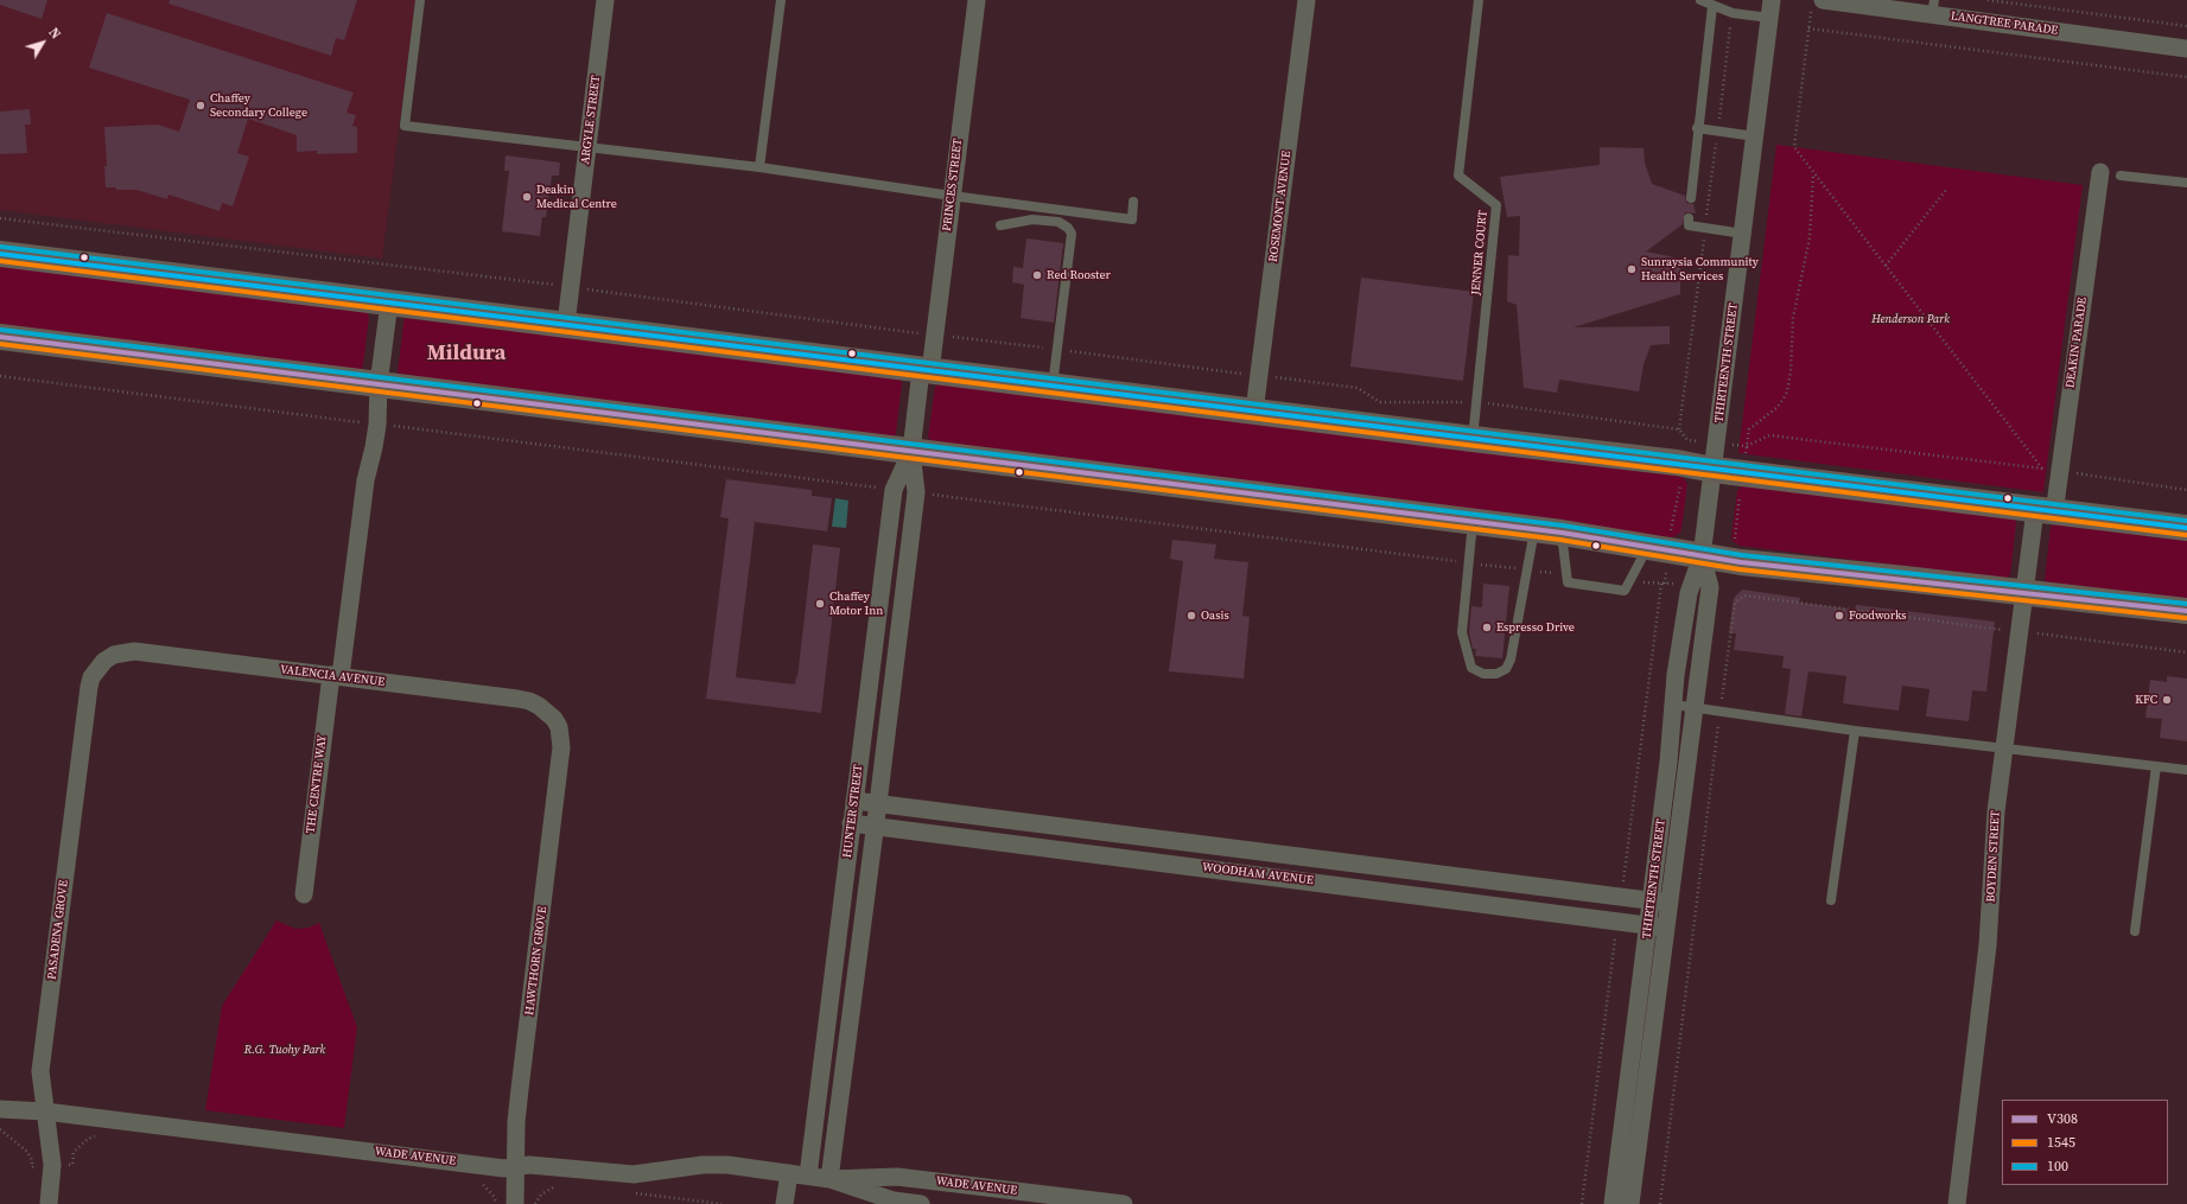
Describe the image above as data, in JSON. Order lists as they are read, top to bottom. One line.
{"streets":{"street":["LANGTREE PARADE","ARGYLE STREET","PRINCES STREET","ROSEMONT AVENUE","DEAKIN PARADE","THIRTEENTH STREET","VALENCIA AVENUE","THE CENTRE WAY","HUNTER STREET","BOYDEN STREET","WOODHAM AVENUE","PASADENA GROVE","HAWTHORN GROVE","WADE AVENUE"],"lane":["JENNER COURT"]},"crossings":[["PRINCES STREET","HUNTER STREET"],["DEAKIN PARADE","BOYDEN STREET"],["THIRTEENTH STREET","WOODHAM AVENUE"],["VALENCIA AVENUE","THE CENTRE WAY"],["VALENCIA AVENUE","PASADENA GROVE"],["VALENCIA AVENUE","HAWTHORN GROVE"],["HUNTER STREET","WOODHAM AVENUE"],["HUNTER STREET","WADE AVENUE"],["PASADENA GROVE","WADE AVENUE"],["HAWTHORN GROVE","WADE AVENUE"]],"districts":["Mildura"],"parks":["Henderson Park","R.G. Tuohy Park"],"places":["Chaffey Secondary College","Deakin Medical Centre","Sunraysia Community Health Services","Red Rooster","Chaffey Motor Inn","Oasis","Foodworks","Espresso Drive","KFC"],"lines":["transit line 100","transit line 1545","transit line V308"],"legend":["V308","1545","100"],"north":"top right"}
